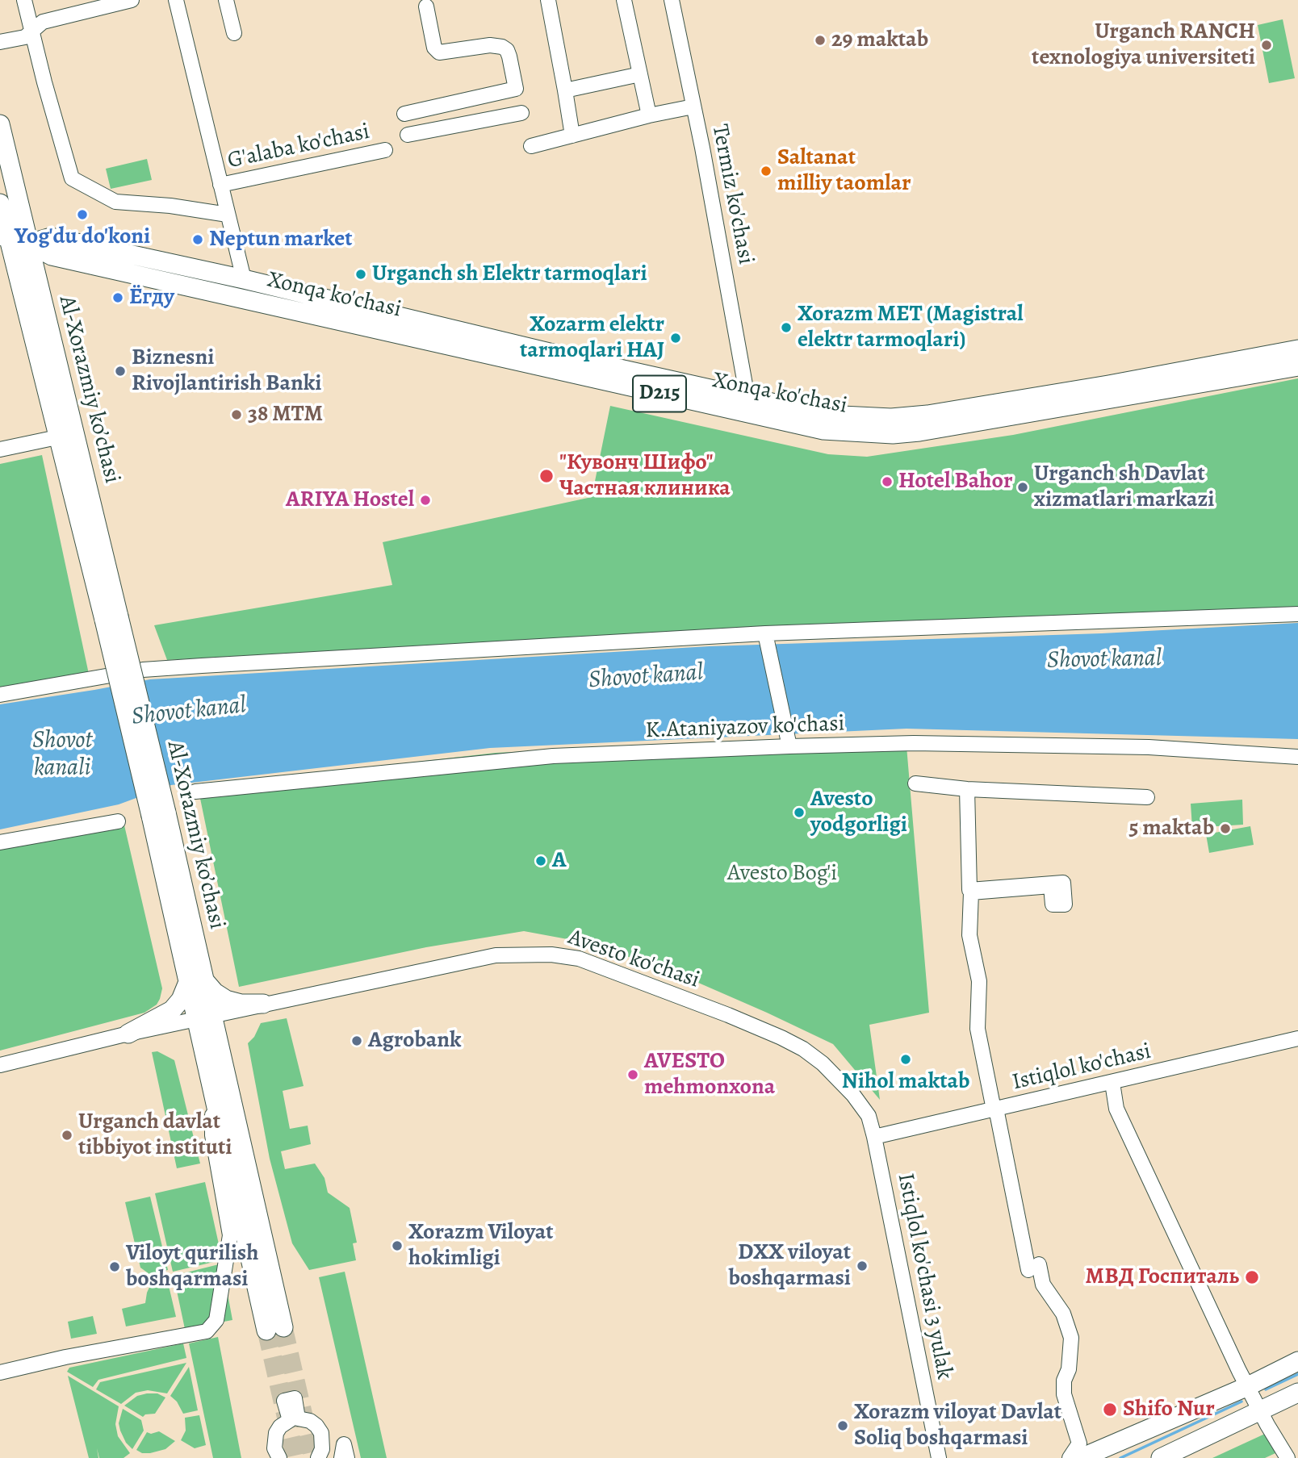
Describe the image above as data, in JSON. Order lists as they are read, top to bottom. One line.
{"streets":{"main road":["Xonqa ko'chasi","Al-Xorazmiy ko’chasi","D215"],"street":["G'alaba ko'chasi","Termiz ko'chasi","K.Ataniyazov ko'chasi","Avesto ko'chasi","Istiqlol ko'chasi","Istiqlol ko'chasi 3 yulak"]},"crossings":[["G'alaba ko'chasi","Xonqa ko'chasi"],["Termiz ko'chasi","Xonqa ko'chasi"],["Xonqa ko'chasi","Al-Xorazmiy ko’chasi"],["Al-Xorazmiy ko’chasi","Avesto ko'chasi"],["Avesto ko'chasi","Istiqlol ko'chasi"],["Avesto ko'chasi","Istiqlol ko'chasi 3 yulak"],["Istiqlol ko'chasi","Istiqlol ko'chasi 3 yulak"]],"water":["Shovot kanal","Shovot kanali"],"parks":["Avesto Bog'i"],"places":["29 maktab","Urganch RANCH texnologiya universiteti","Saltanat milliy taomlar","Yog'du do'koni","Neptun market","Urganch sh Elektr tarmoqlari","Ёгду","Xorazm MET (Magistral elektr tarmoqlari)","Xozarm elektr tarmoqlari HAJ","Biznesni Rivojlantirish Banki","38 MTM","\"Кувонч Шифо\" Частная клиника","Hotel Bahor","Urganch sh Davlat xizmatlari markazi","ARIYA Hostel","Avesto yodgorligi","5 maktab","A","Agrobank","Nihol maktab","AVESTO mehmonxona","Urganch davlat tibbiyot instituti","Xorazm Viloyat hokimligi","DXX viloyat boshqarmasi","Viloyt qurilish boshqarmasi","МВД Госпиталь","Shifo Nur","Xorazm viloyat Davlat Soliq boshqarmasi"]}
